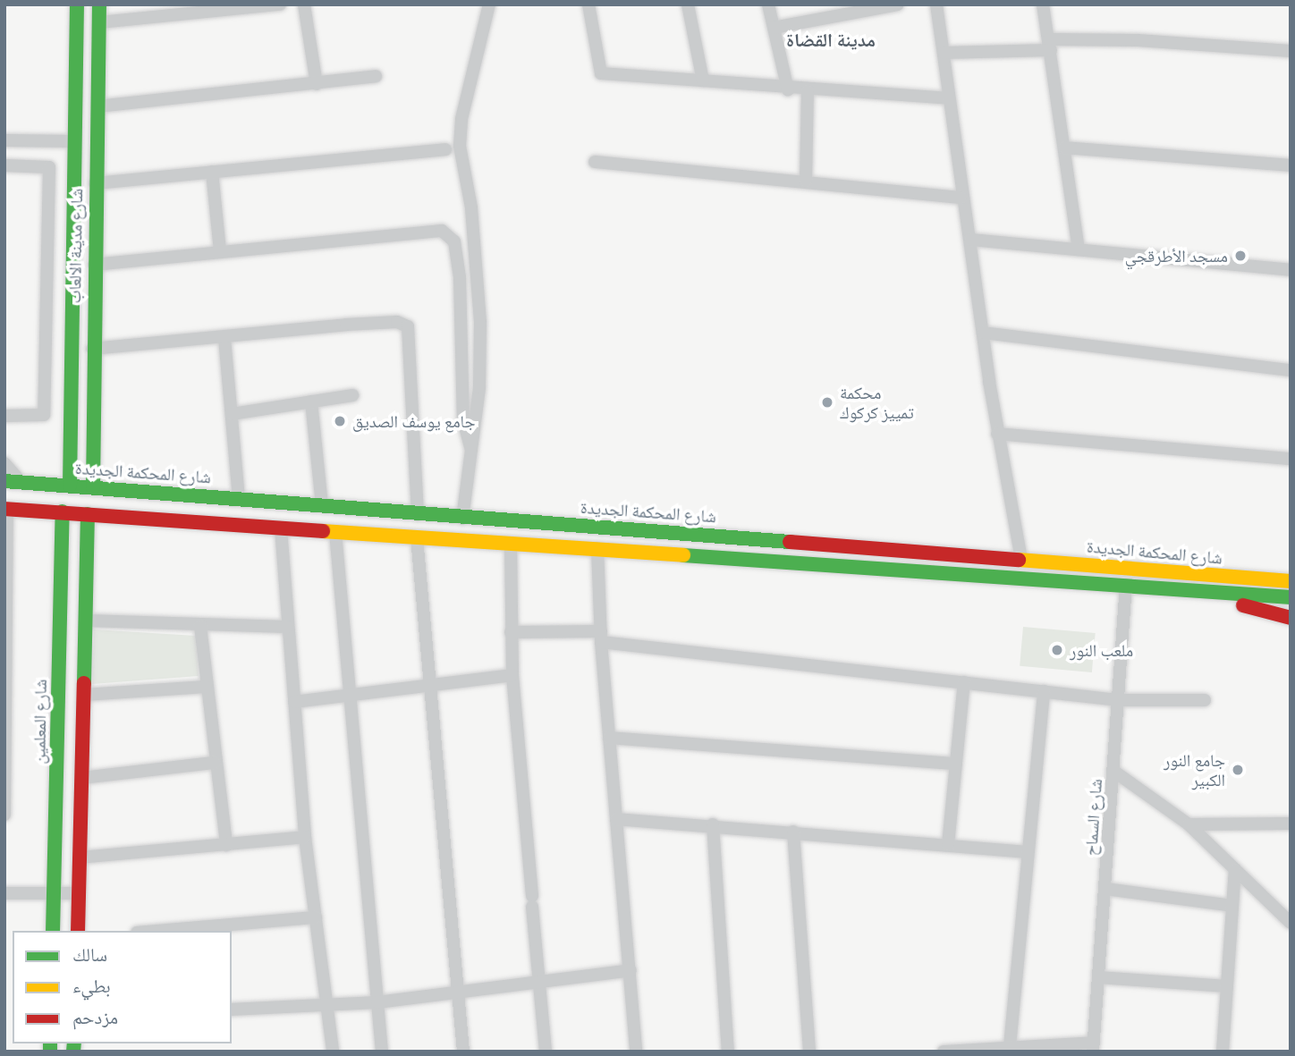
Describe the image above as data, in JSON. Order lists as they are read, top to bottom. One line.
{"streets":{"main road":["شارع مدينة الالعاب","شارع المحكمة الجديدة","شارع المعلمين"],"street":["شارع السماح"]},"crossings":[["شارع مدينة الالعاب","شارع المحكمة الجديدة"],["شارع المحكمة الجديدة","شارع المعلمين"],["شارع المحكمة الجديدة","شارع السماح"]],"districts":["مدينة القضاة"],"places":["مسجد الأطرقجي","محكمة تمييز كركوك","جامع يوسف الصديق","ملعب النور","جامع النور الكبير"],"legend":["سالك","بطيء","مزدحم"]}
